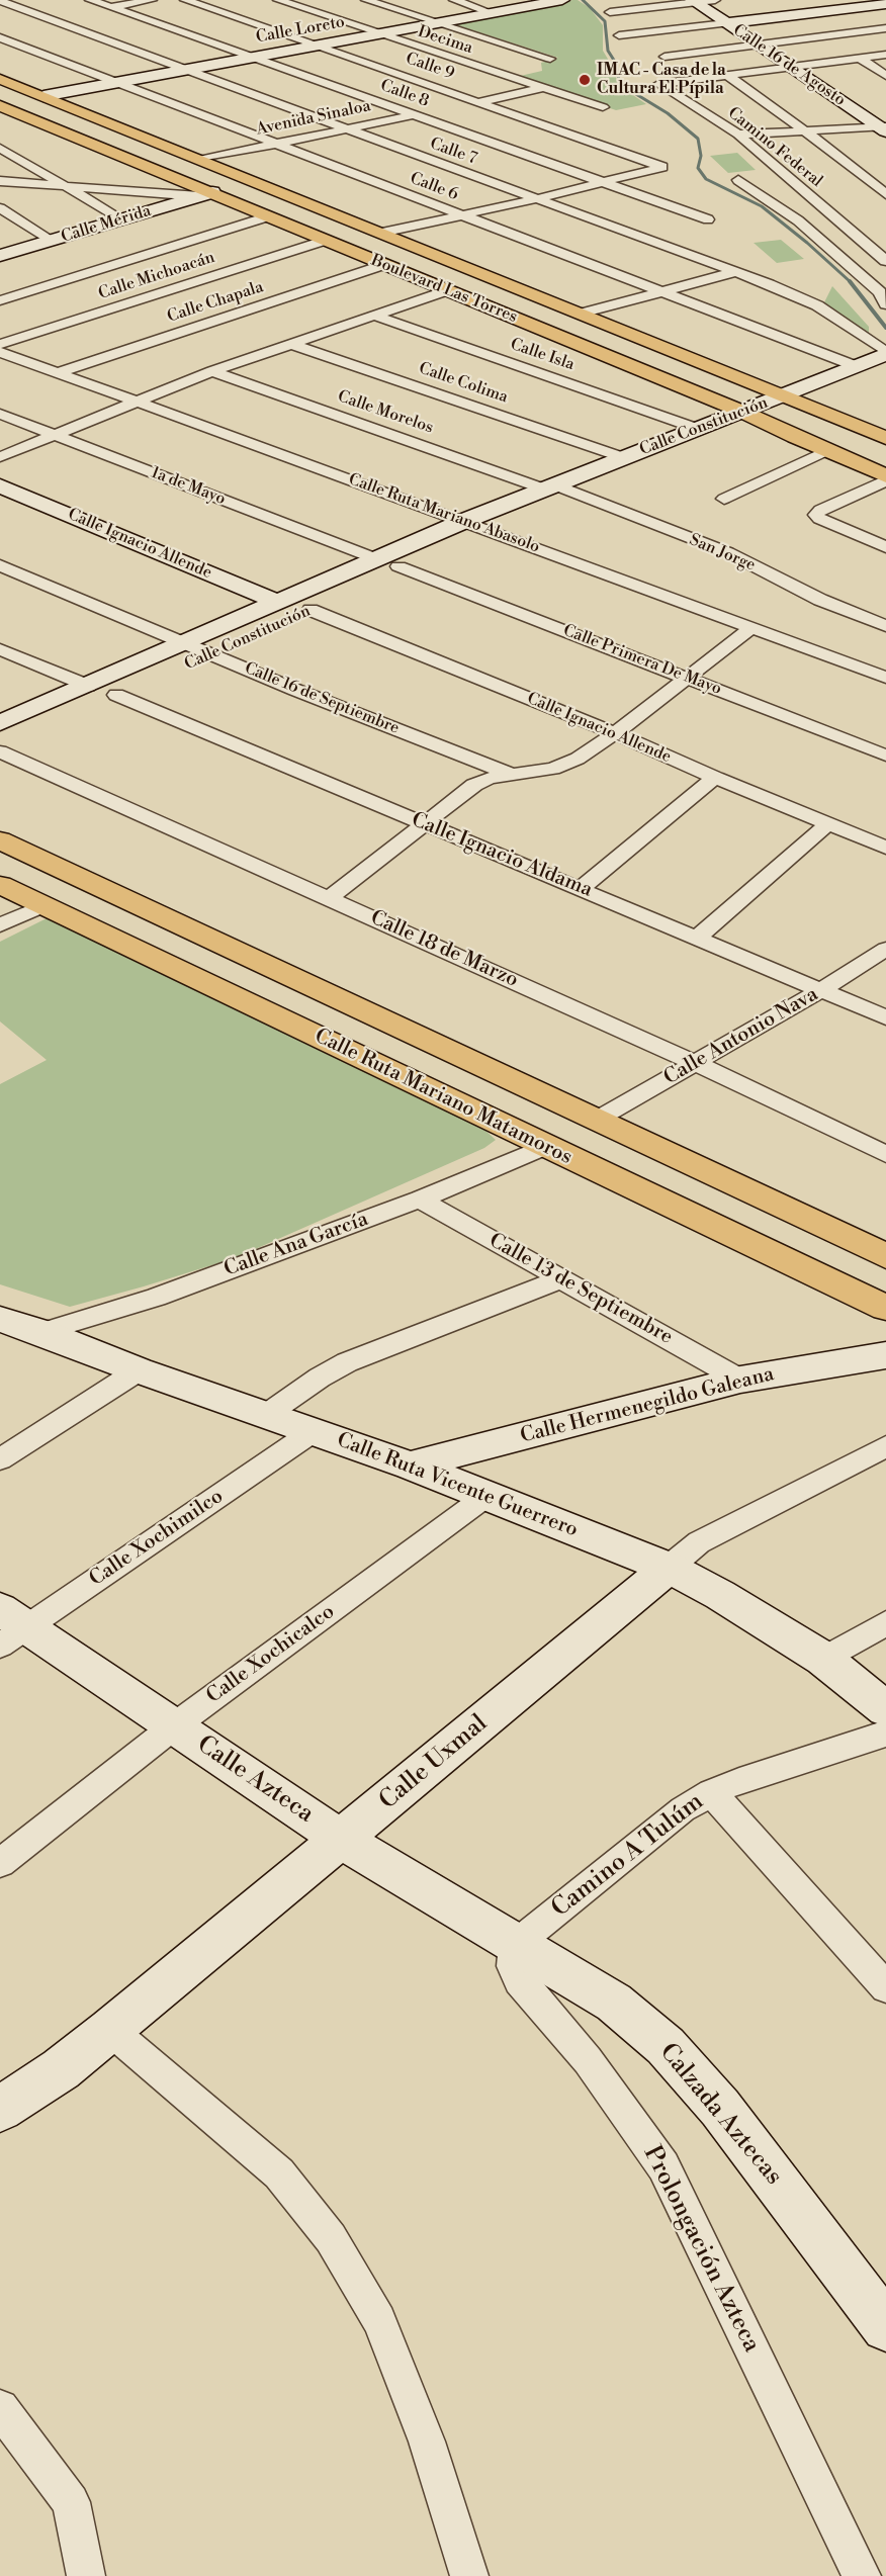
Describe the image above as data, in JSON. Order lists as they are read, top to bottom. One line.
{"streets":{"main road":["Boulevard Las Torres","Calle Ruta Mariano Matamoros"],"street":["Calle Loreto","Decima","Calle 16 de Agosto","Calle 9","Calle 8","Avenida Sinaloa","Camino Federal","Calle 7","Calle 6","Calle Mérida","Calle Michoacán","Calle Chapala","Calle Isla","Calle Colima","Calle Morelos","Calle Constitución","1a de Mayo","Calle Ruta Mariano Abasolo","Calle Ignacio Allende","San Jorge","Calle Primera De Mayo","Calle 16 de Septiembre","Calle Ignacio Aldama","Calle 18 de Marzo","Calle Antonio Nava","Calle Ana García","Calle 13 de Septiembre","Calle Hermenegildo Galeana","Calle Ruta Vicente Guerrero","Calle Xochimilco","Calle Xochicalco","Calle Uxmal","Calle Azteca","Camino A Tulúm","Calzada Aztecas","Prolongación Azteca"]},"crossings":[["Calle Loreto","Decima"],["Calle Loreto","Calle 9"],["Calle Loreto","Calle 8"],["Calle Loreto","Calle 7"],["Calle Loreto","Calle 6"],["Calle Loreto","Boulevard Las Torres"],["Calle 16 de Agosto","Camino Federal"],["Calle 9","Calle 8"],["Calle 8","Avenida Sinaloa"],["Avenida Sinaloa","Calle 7"],["Avenida Sinaloa","Calle 6"],["Avenida Sinaloa","Boulevard Las Torres"],["Calle 7","Calle Constitución"],["Calle 6","Calle Constitución"],["Calle Mérida","Boulevard Las Torres"],["Calle Michoacán","Boulevard Las Torres"],["Boulevard Las Torres","Calle Chapala"],["Boulevard Las Torres","Calle Constitución"],["Calle Chapala","Calle Ruta Mariano Abasolo"],["Calle Isla","Calle Constitución"],["Calle Colima","Calle Constitución"],["Calle Morelos","Calle Constitución"],["Calle Morelos","San Jorge"],["Calle Constitución","1a de Mayo"],["Calle Constitución","Calle Ruta Mariano Abasolo"],["Calle Constitución","Calle Ignacio Allende"],["Calle Constitución","San Jorge"],["Calle Constitución","Calle Primera De Mayo"],["Calle Constitución","Calle 16 de Septiembre"],["Calle Constitución","Calle Ignacio Aldama"],["1a de Mayo","Calle Primera De Mayo"],["Calle Ignacio Aldama","Calle Antonio Nava"],["Calle 18 de Marzo","Calle Antonio Nava"],["Calle Antonio Nava","Calle Ruta Mariano Matamoros"],["Calle Ruta Mariano Matamoros","Calle Ana García"],["Calle Ana García","Calle 13 de Septiembre"],["Calle Ana García","Calle Ruta Vicente Guerrero"],["Calle 13 de Septiembre","Calle Hermenegildo Galeana"],["Calle Hermenegildo Galeana","Calle Ruta Vicente Guerrero"],["Calle Ruta Vicente Guerrero","Calle Xochimilco"],["Calle Ruta Vicente Guerrero","Calle Xochicalco"],["Calle Ruta Vicente Guerrero","Calle Uxmal"],["Calle Xochimilco","Calle Azteca"],["Calle Xochicalco","Calle Azteca"],["Calle Uxmal","Calle Azteca"],["Calle Azteca","Camino A Tulúm"],["Calle Azteca","Calzada Aztecas"],["Calle Azteca","Prolongación Azteca"],["Camino A Tulúm","Calzada Aztecas"],["Camino A Tulúm","Prolongación Azteca"],["Calzada Aztecas","Prolongación Azteca"]],"places":["IMAC - Casa de la Cultura El Pípila"]}
